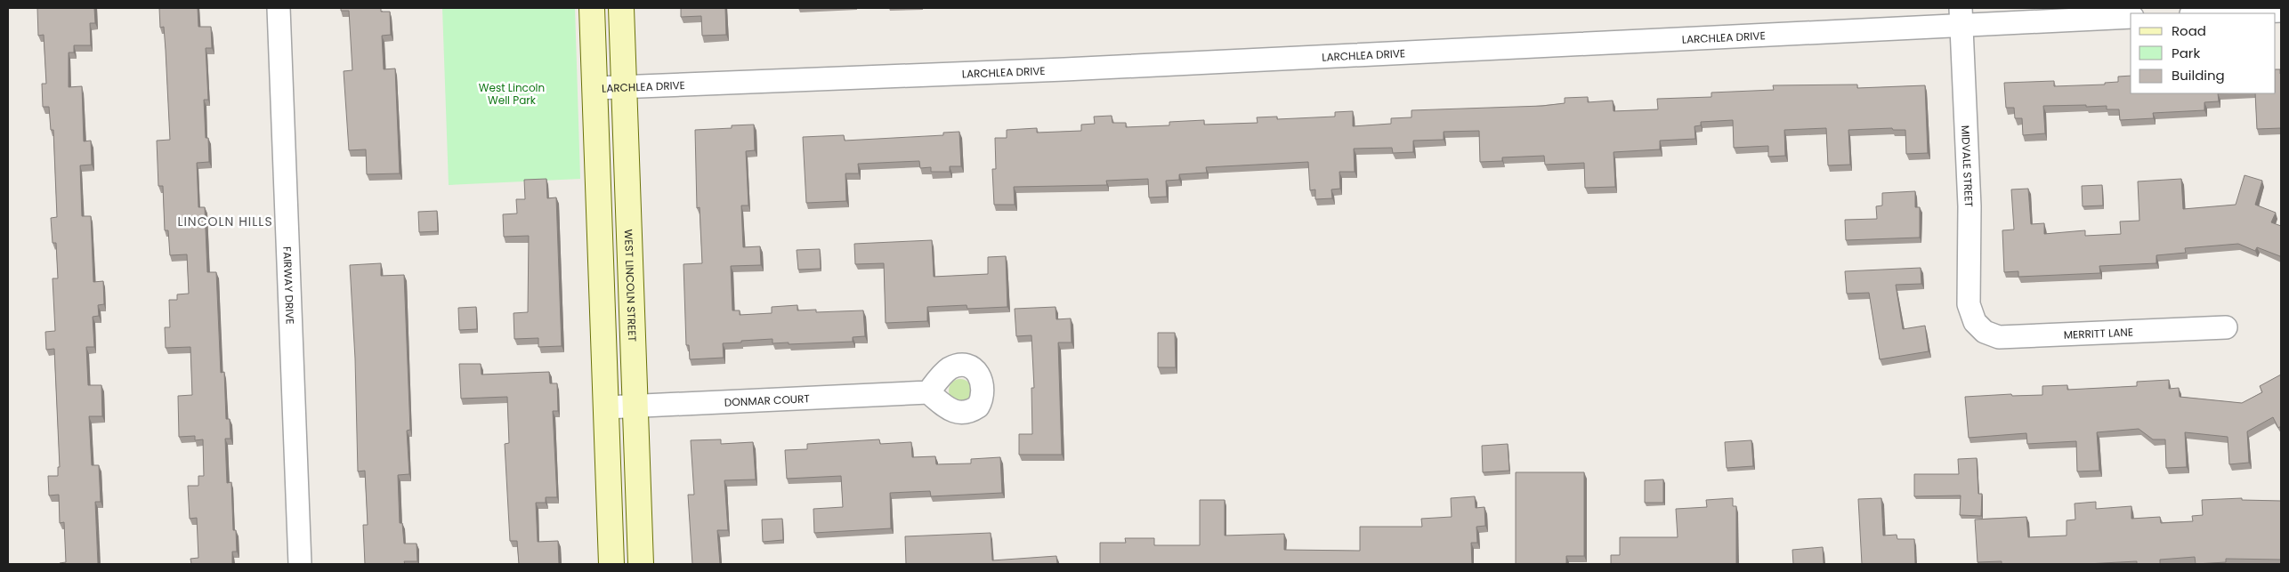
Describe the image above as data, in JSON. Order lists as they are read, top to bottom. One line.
{"streets":{"street":["LARCHLEA DRIVE","MIDVALE STREET","WEST LINCOLN STREET","FAIRWAY DRIVE","MERRITT LANE","DONMAR COURT"]},"crossings":[["LARCHLEA DRIVE","MIDVALE STREET"],["LARCHLEA DRIVE","WEST LINCOLN STREET"],["MIDVALE STREET","MERRITT LANE"],["WEST LINCOLN STREET","DONMAR COURT"]],"districts":["LINCOLN HILLS"],"parks":["West Lincoln Well Park"],"legend":["Road","Park","Building"]}
